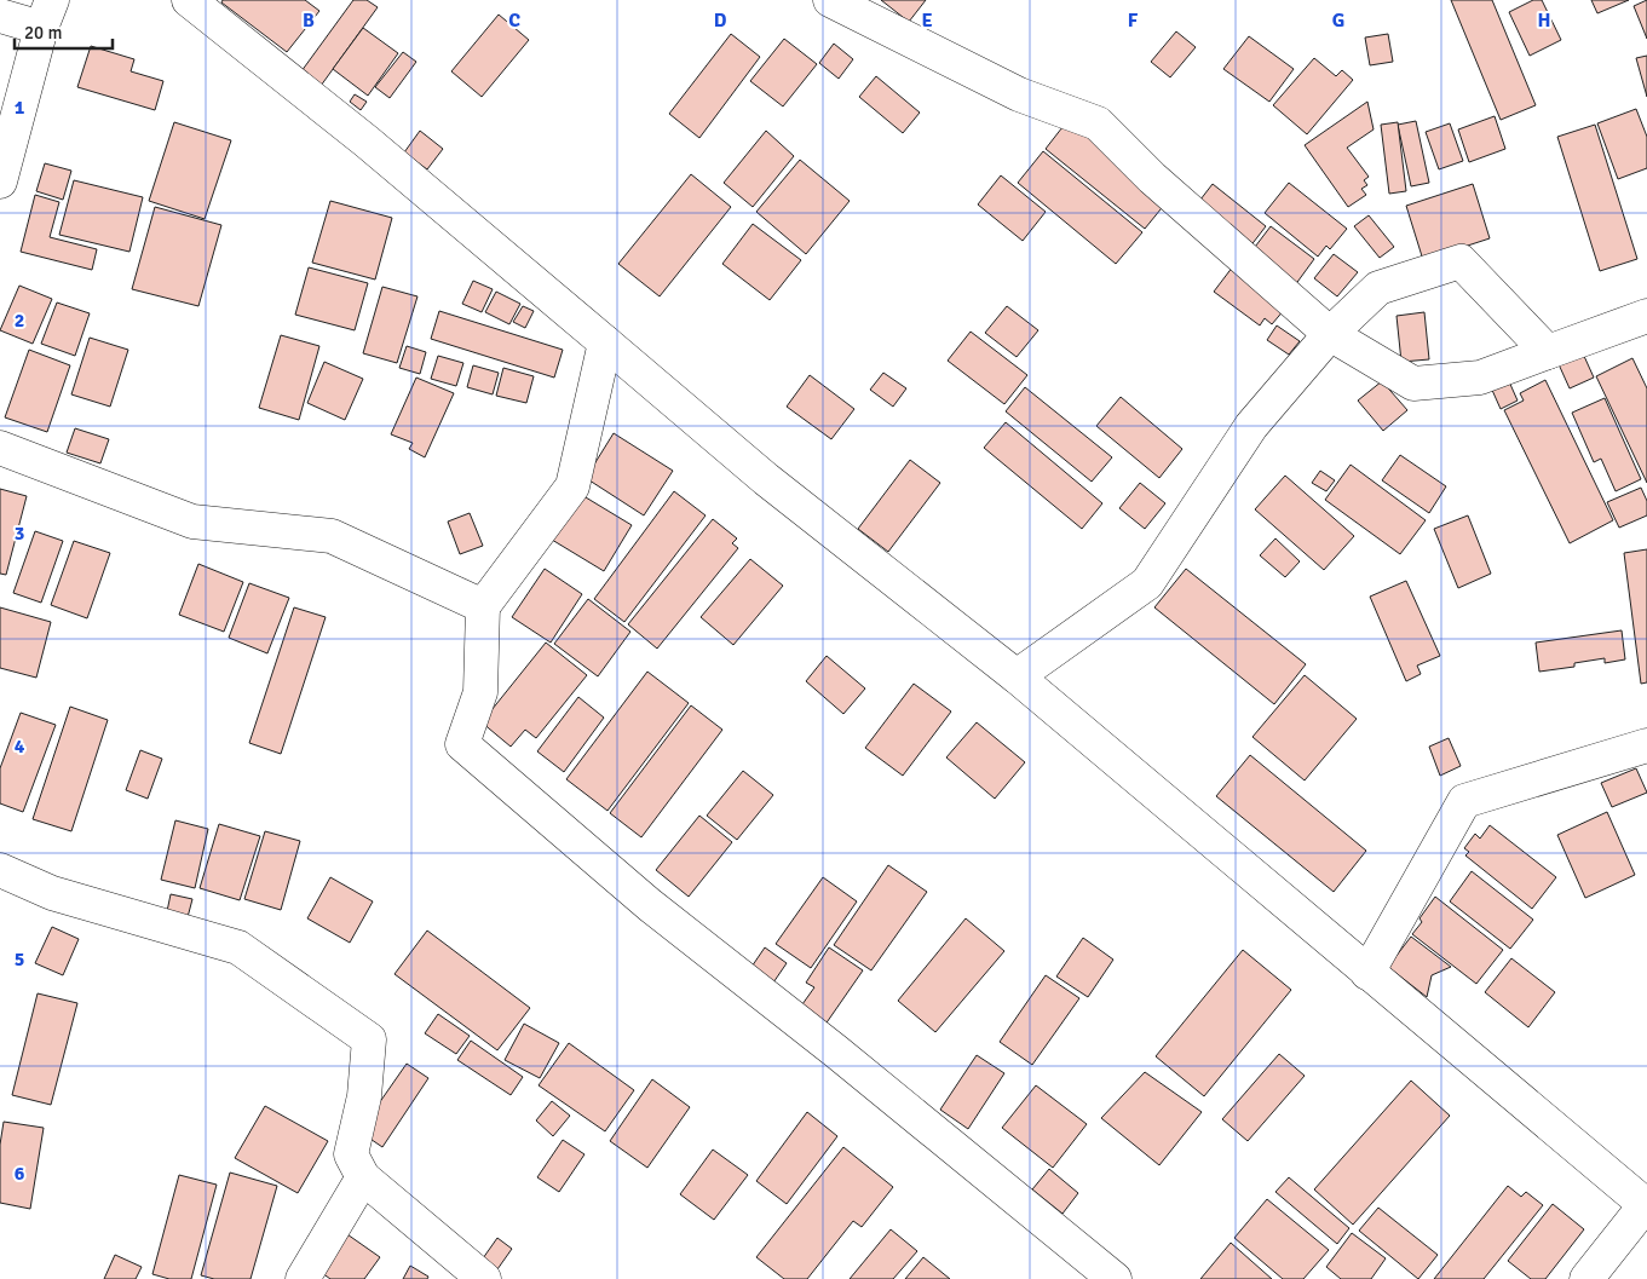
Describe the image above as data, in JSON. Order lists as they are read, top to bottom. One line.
{"scale_bar":"20 m","grid":{"columns":["B","C","D","E","F","G","H"],"rows":["1","2","3","4","5","6"]}}
